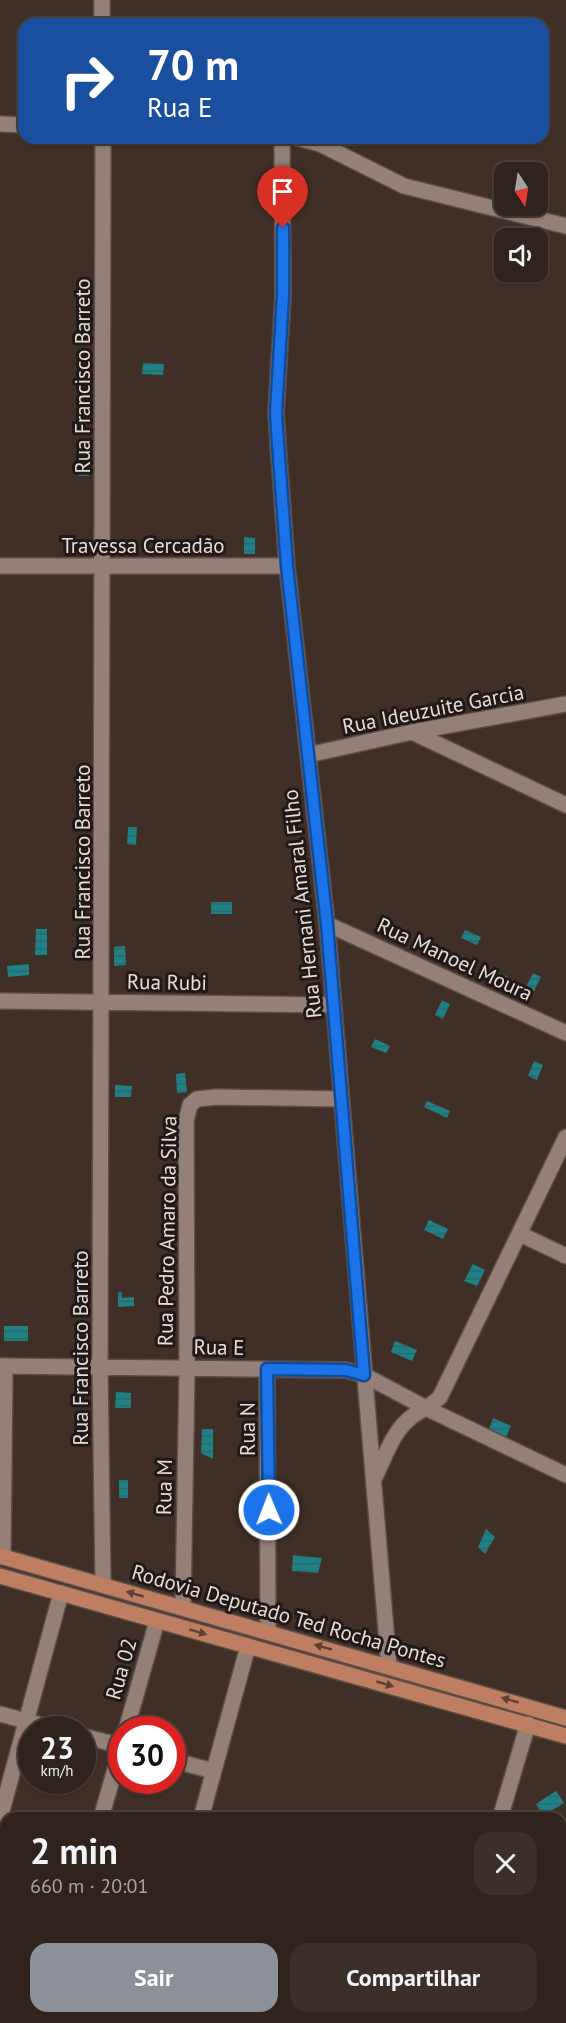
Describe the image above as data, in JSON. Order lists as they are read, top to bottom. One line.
{"streets":{"main road":["Rodovia Deputado Ted Rocha Pontes"],"street":["Rua Francisco Barreto","Travessa Cercadão","Rua Ideuzuite Garcia","Rua Hernani Amaral Filho","Rua Manoel Moura","Rua Rubi","Rua Pedro Amaro da Silva","Rua E","Rua N","Rua M","Rua 02"]},"crossings":[["Rua Francisco Barreto","Travessa Cercadão"],["Rua Francisco Barreto","Rua Rubi"],["Rua Francisco Barreto","Rua E"],["Rua Francisco Barreto","Rodovia Deputado Ted Rocha Pontes"],["Travessa Cercadão","Rua Hernani Amaral Filho"],["Rua Ideuzuite Garcia","Rua Hernani Amaral Filho"],["Rua Hernani Amaral Filho","Rua Manoel Moura"],["Rua Hernani Amaral Filho","Rua Rubi"],["Rua Hernani Amaral Filho","Rua Pedro Amaro da Silva"],["Rua Hernani Amaral Filho","Rua E"],["Rua Hernani Amaral Filho","Rodovia Deputado Ted Rocha Pontes"],["Rua Pedro Amaro da Silva","Rua E"],["Rua Pedro Amaro da Silva","Rua M"],["Rua E","Rua N"],["Rua E","Rua M"],["Rua N","Rodovia Deputado Ted Rocha Pontes"],["Rua M","Rodovia Deputado Ted Rocha Pontes"],["Rodovia Deputado Ted Rocha Pontes","Rua 02"]],"north":"bottom","page":{"turn":["70 m","Rua E"],"speed":"23 km/h","limit":"30","heading":["2 min","660 m · 20:01"],"buttons":["Sair","Compartilhar"]}}
